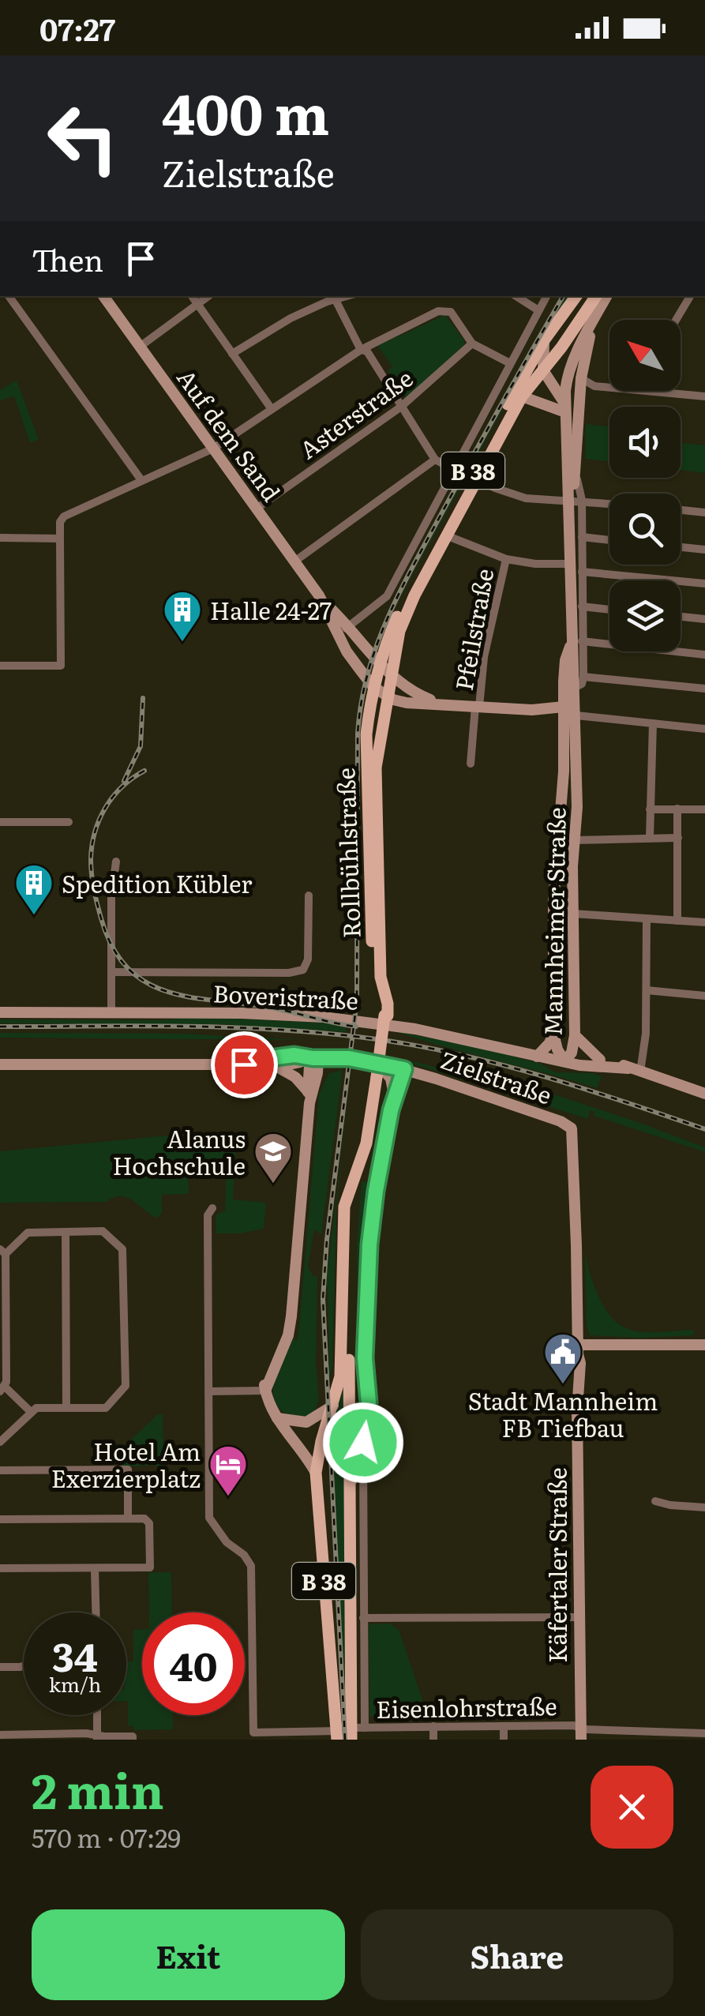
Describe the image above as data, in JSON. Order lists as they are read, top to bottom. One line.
{"streets":{"main road":["B 38","Rollbühlstraße"],"street":["Asterstraße","Auf dem Sand","Pfeilstraße","Mannheimer Straße","Boveristraße","Zielstraße","Käfertaler Straße","Eisenlohrstraße"]},"crossings":[["Asterstraße","Auf dem Sand"],["Auf dem Sand","Rollbühlstraße"],["B 38","Rollbühlstraße"],["B 38","Eisenlohrstraße"],["Mannheimer Straße","Boveristraße"],["Zielstraße","Käfertaler Straße"],["Käfertaler Straße","Eisenlohrstraße"]],"places":{"building":["Halle 24-27","Spedition Kübler"],"school or university":["Alanus Hochschule"],"public building":["Stadt Mannheim FB Tiefbau"],"hotel":["Hotel Am Exerzierplatz"]},"north":"top left","page":{"status":"07:27","turn":["400 m","Zielstraße"],"then":"Then","speed":"34 km/h","limit":"40","heading":["2 min","570 m · 07:29"],"buttons":["Exit","Share"]}}
